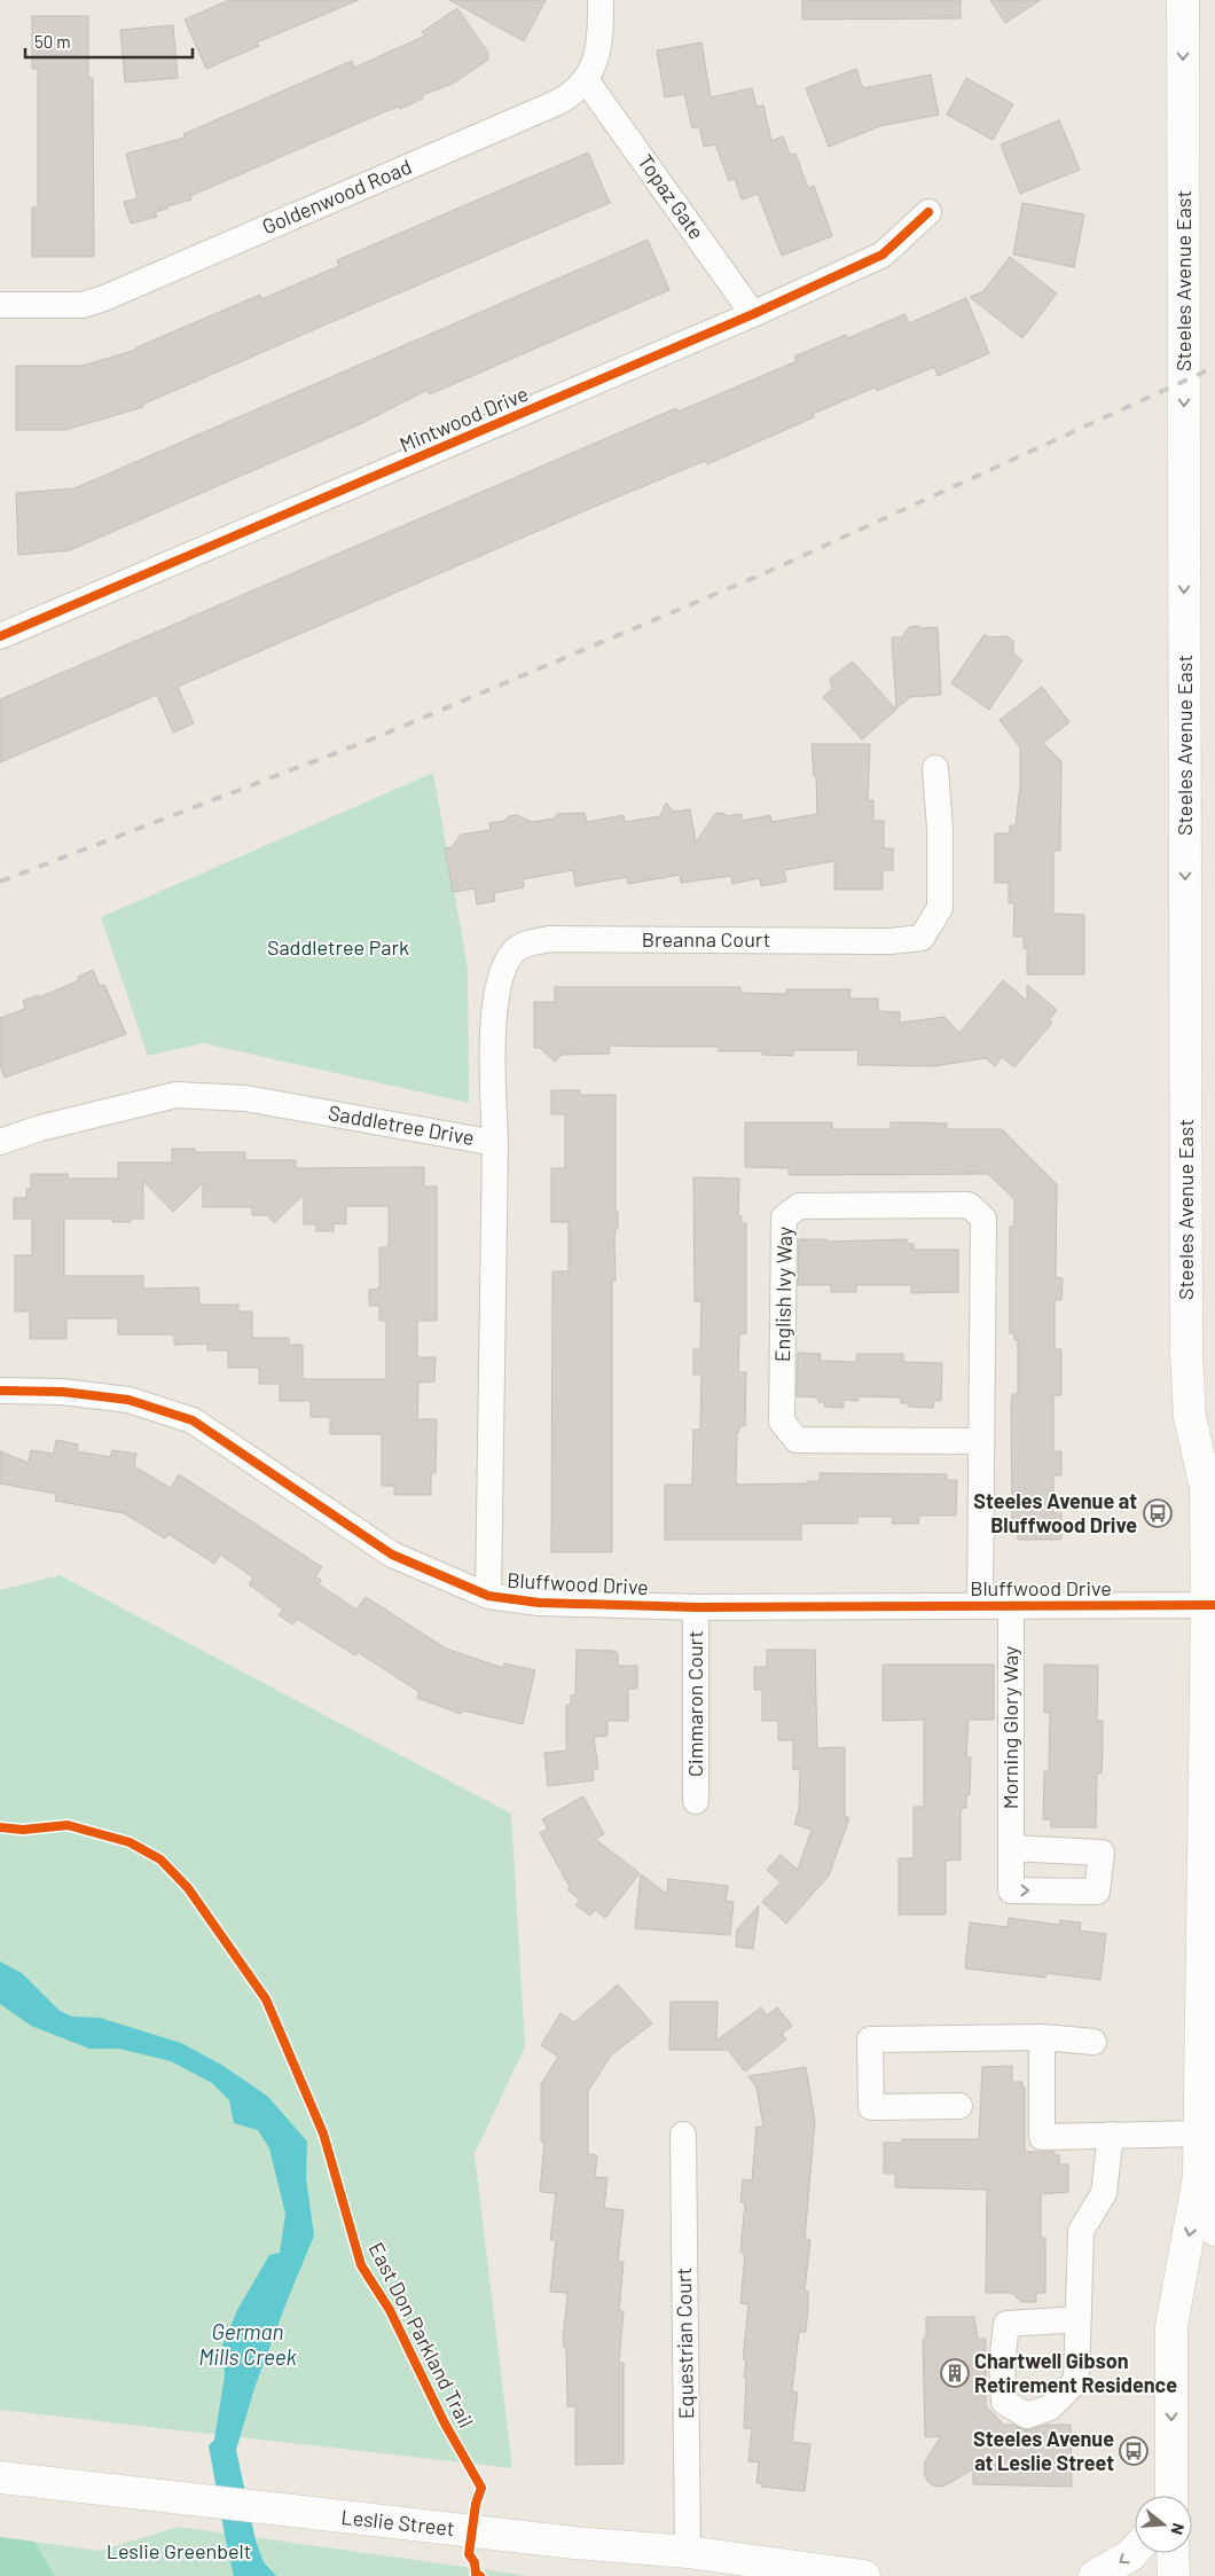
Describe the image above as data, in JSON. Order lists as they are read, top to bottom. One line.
{"streets":{"main road":["Steeles Avenue East","Leslie Street"],"street":["Goldenwood Road","Topaz Gate","Mintwood Drive","Breanna Court","Saddletree Drive","English Ivy Way","Bluffwood Drive","Cimmaron Court","Morning Glory Way","Equestrian Court"],"cycle path":["East Don Parkland Trail"]},"crossings":[["Goldenwood Road","Topaz Gate"],["Topaz Gate","Mintwood Drive"],["Steeles Avenue East","Bluffwood Drive"],["Breanna Court","Saddletree Drive"],["Saddletree Drive","Bluffwood Drive"],["English Ivy Way","Bluffwood Drive"],["Bluffwood Drive","Cimmaron Court"],["Bluffwood Drive","Morning Glory Way"],["Equestrian Court","Leslie Street"]],"one_way":["Steeles Avenue East"],"water":["German Mills Creek"],"parks":["Saddletree Park","Leslie Greenbelt"],"places":{"bus stop":["Steeles Avenue at Bluffwood Drive","Steeles Avenue at Leslie Street"],"building":["Chartwell Gibson Retirement Residence"]},"scale_bar":"50 m","north":"right"}
